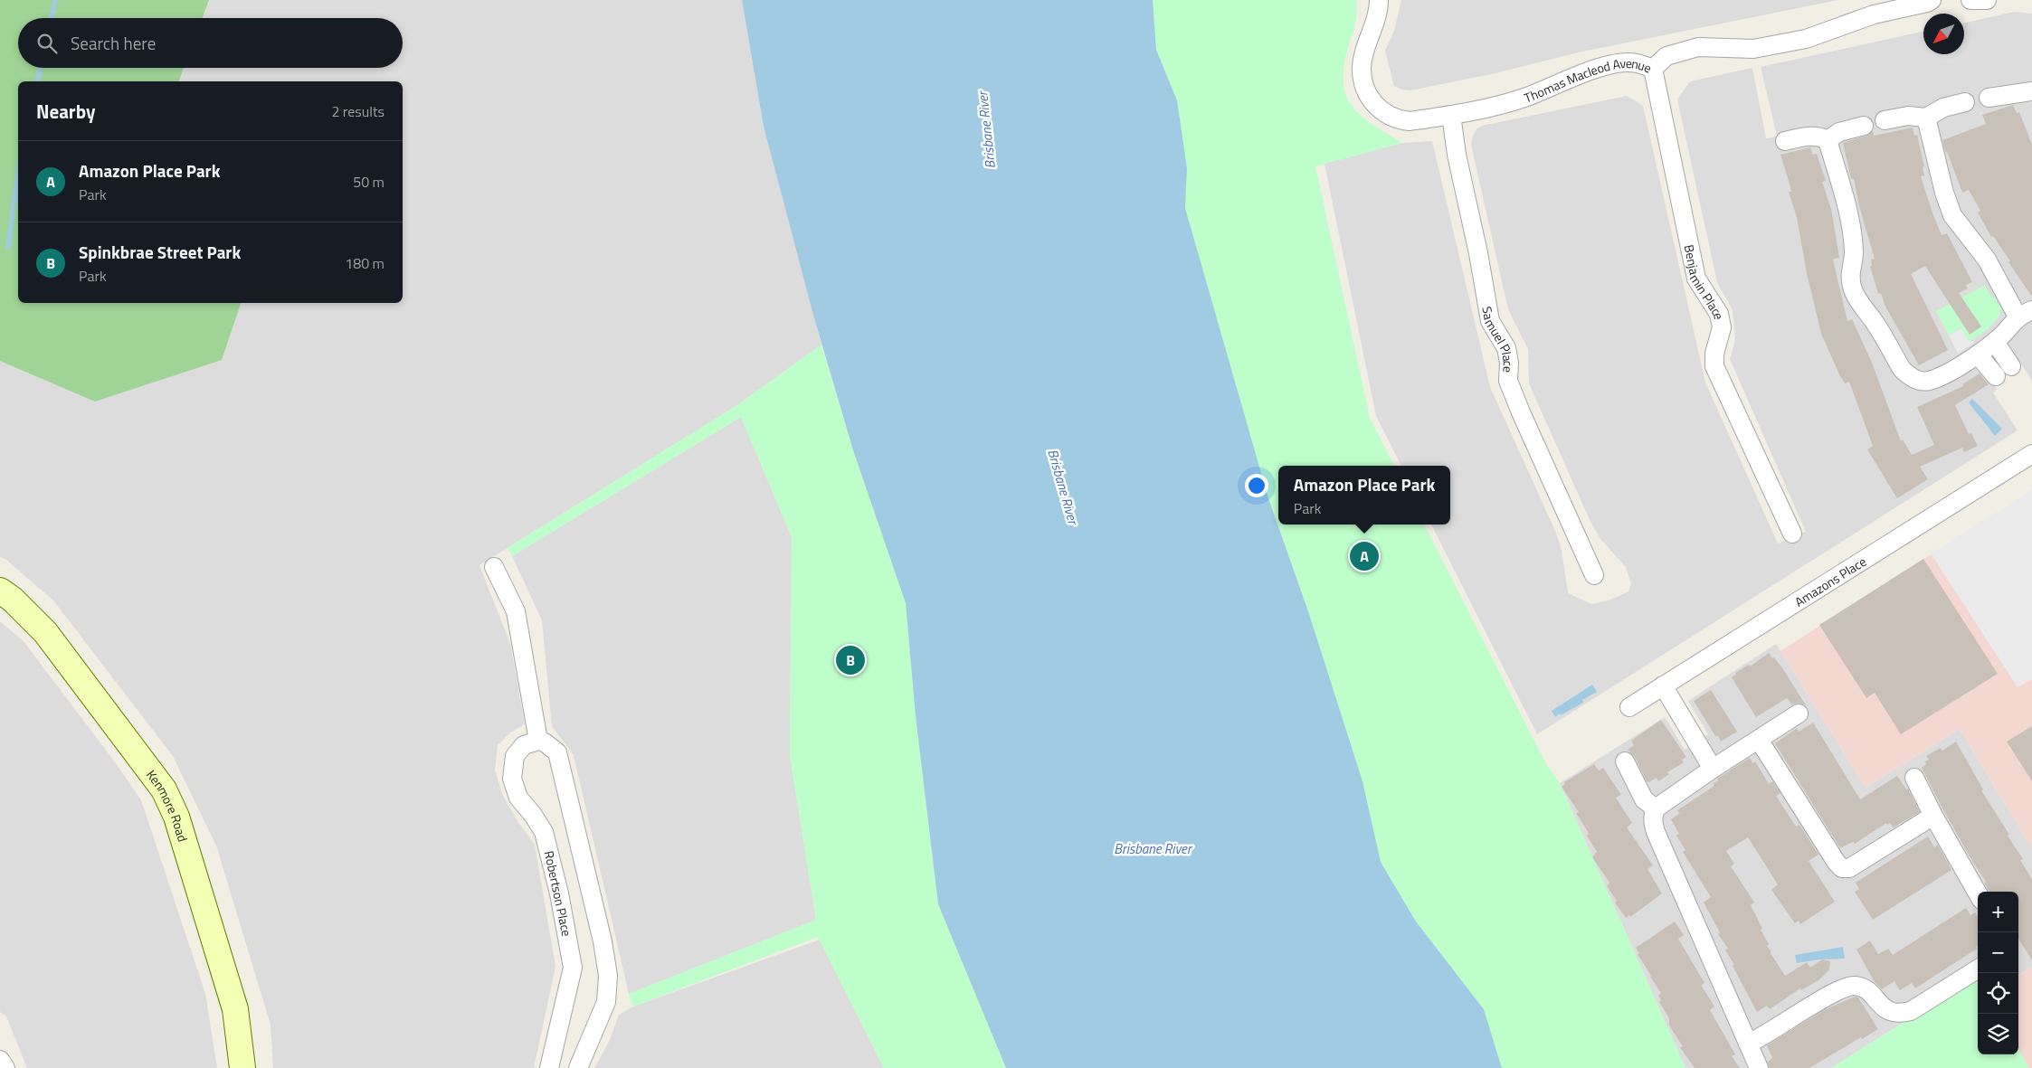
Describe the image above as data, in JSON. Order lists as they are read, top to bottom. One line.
{"streets":{"street":["Thomas Macleod Avenue","Benjamin Place","Samuel Place","Amazons Place","Kenmore Road","Robertson Place"]},"crossings":[["Thomas Macleod Avenue","Benjamin Place"],["Thomas Macleod Avenue","Samuel Place"]],"water":["Brisbane River"],"north":"bottom left","page":{"search":"Search here","heading":["Nearby","2 results"],"list":[{"mark":"A","name":"Amazon Place Park","note":"Park","value":"50 m"},{"mark":"B","name":"Spinkbrae Street Park","note":"Park","value":"180 m"}],"popup":["Amazon Place Park","Park"],"pins":["A","B"],"map_buttons":["+","−"]}}
